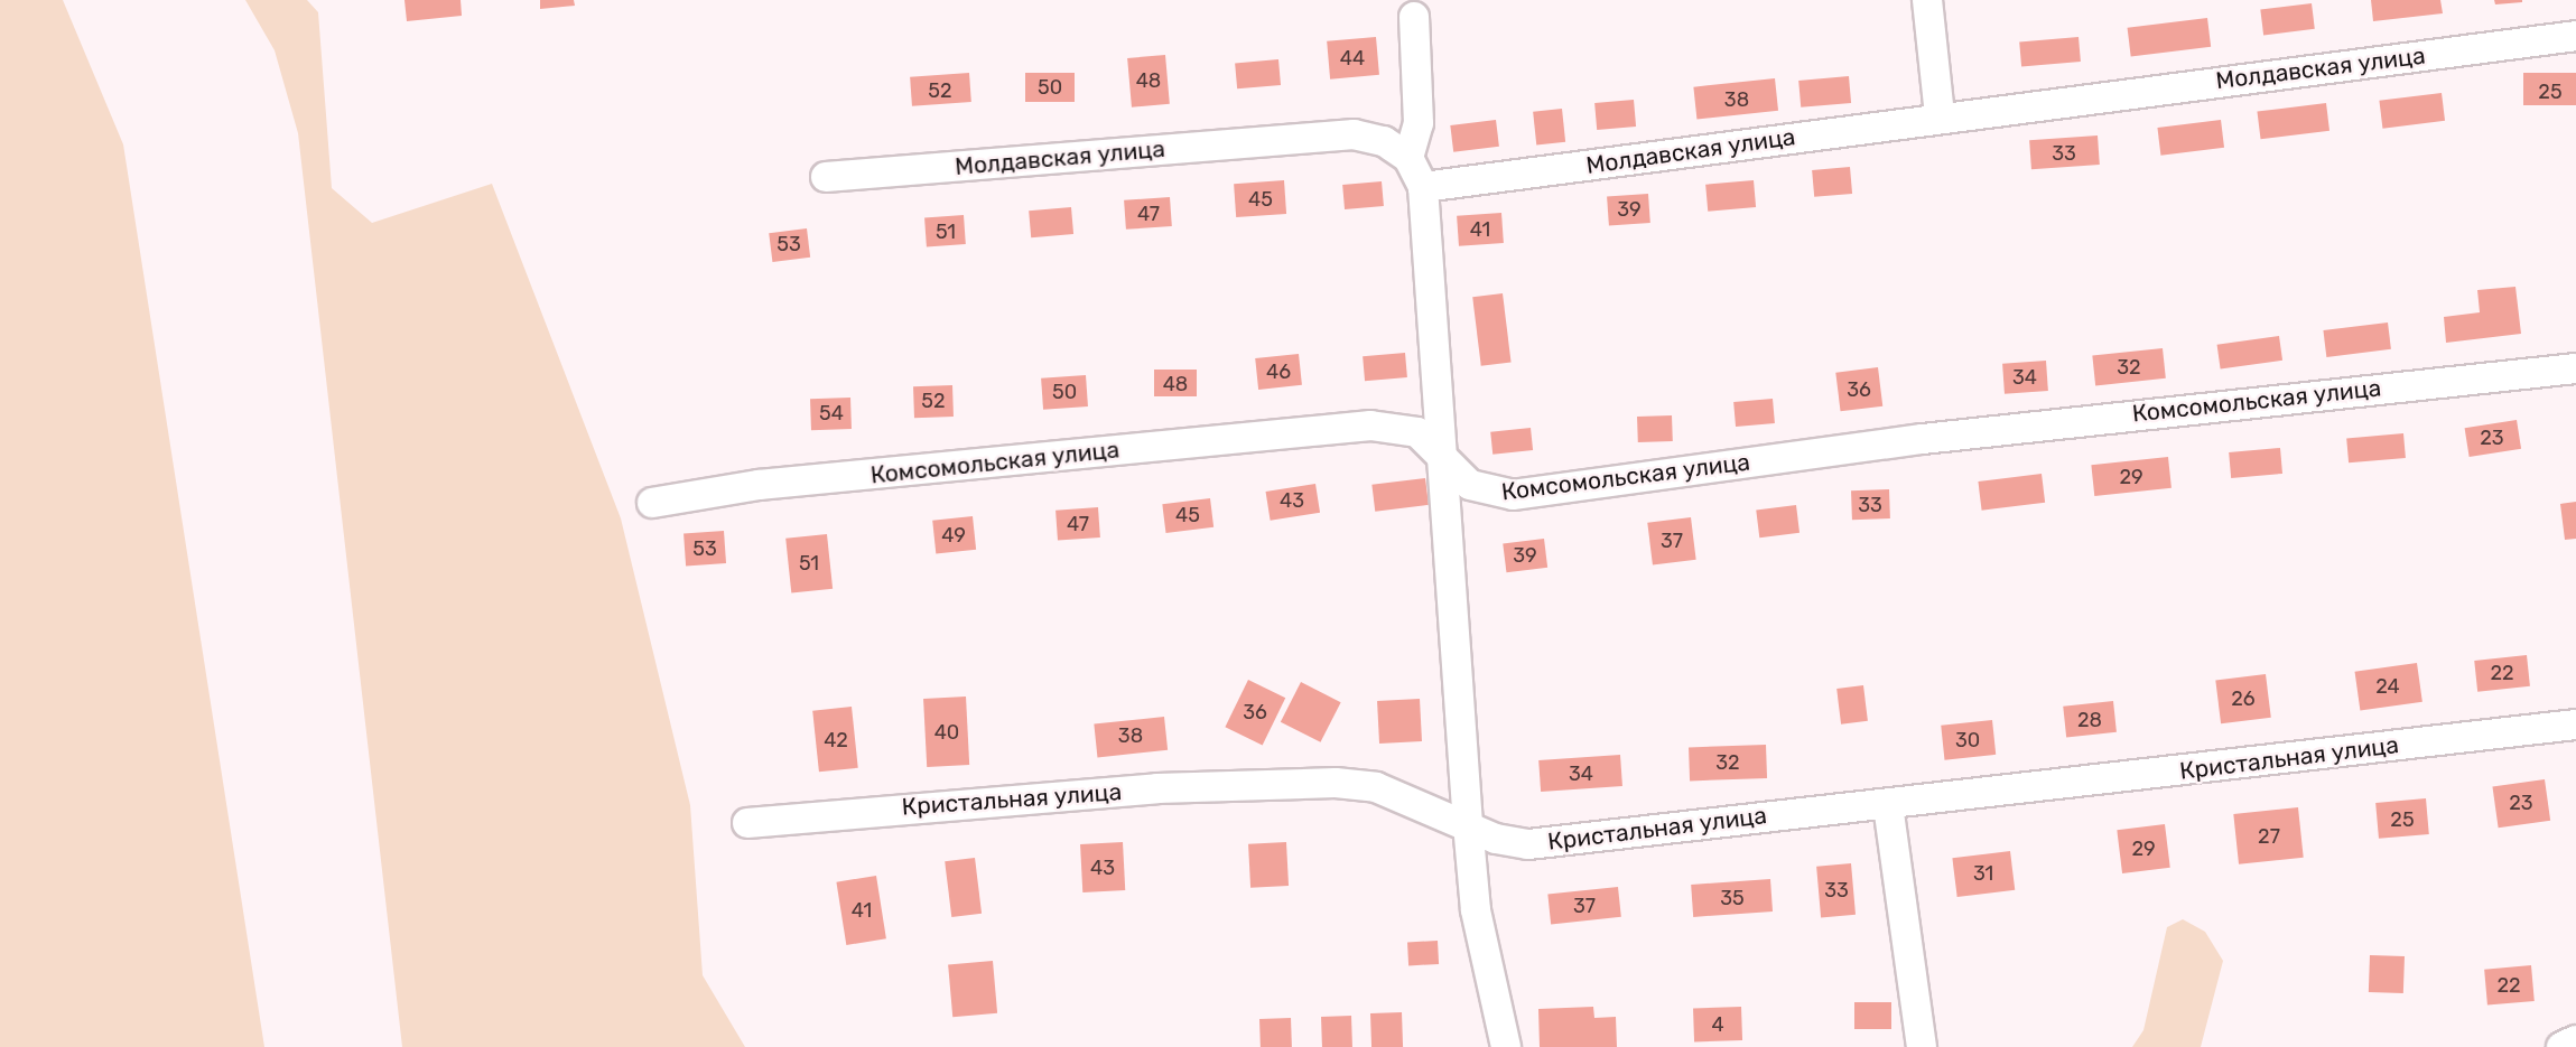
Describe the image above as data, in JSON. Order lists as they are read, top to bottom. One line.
{"streets":{"street":["Молдавская улица","Комсомольская улица","Кристальная улица"]},"house_numbers":["44","48","50","52","25","38","33","45","39","47","41","51","53","32","46","34","48","36","50","52","54","23","29","43","33","45","47","49","37","53","39","51","22","24","26","36","28","40","38","42","30","32","34","23","25","27","29","43","31","33","35","37","41","22","4"]}
